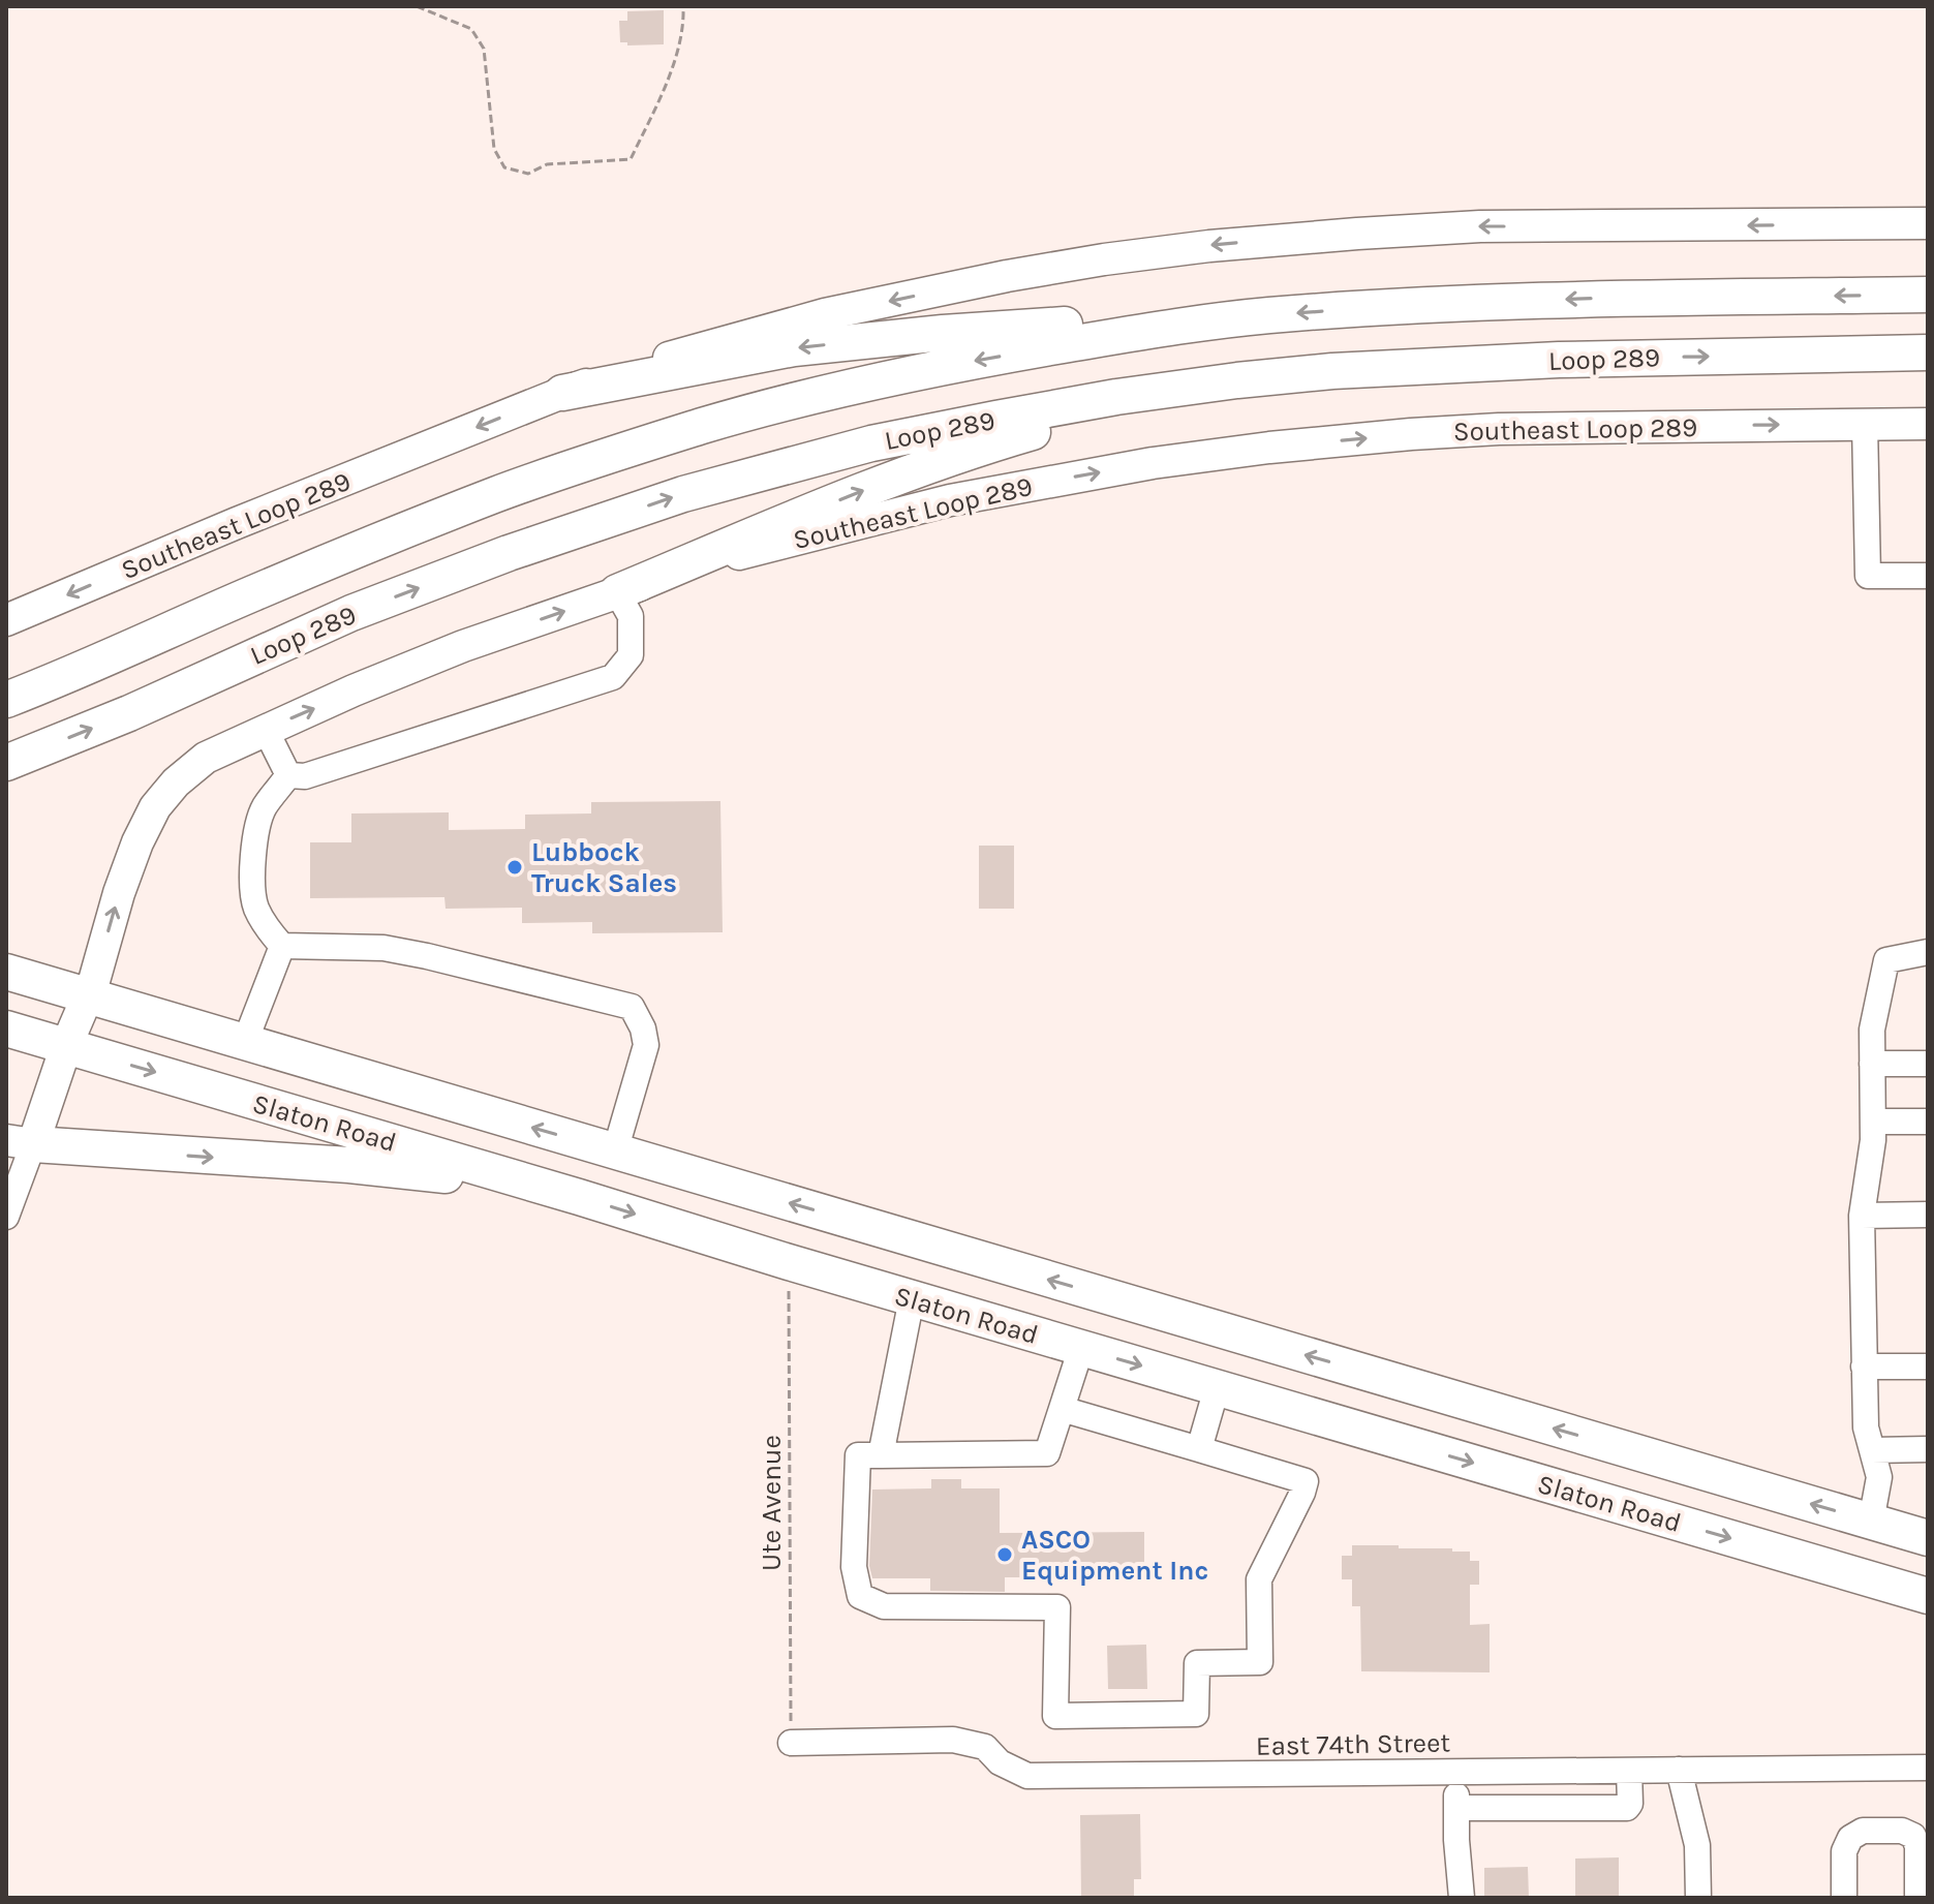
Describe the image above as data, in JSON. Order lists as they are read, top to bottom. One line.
{"streets":{"highway":["Loop 289","Slaton Road"],"main road":["Southeast Loop 289"],"street":["East 74th Street"],"path":["Ute Avenue"]},"crossings":[["Southeast Loop 289","Slaton Road"],["Slaton Road","Ute Avenue"],["Ute Avenue","East 74th Street"]],"places":["Lubbock Truck Sales","ASCO Equipment Inc"]}
